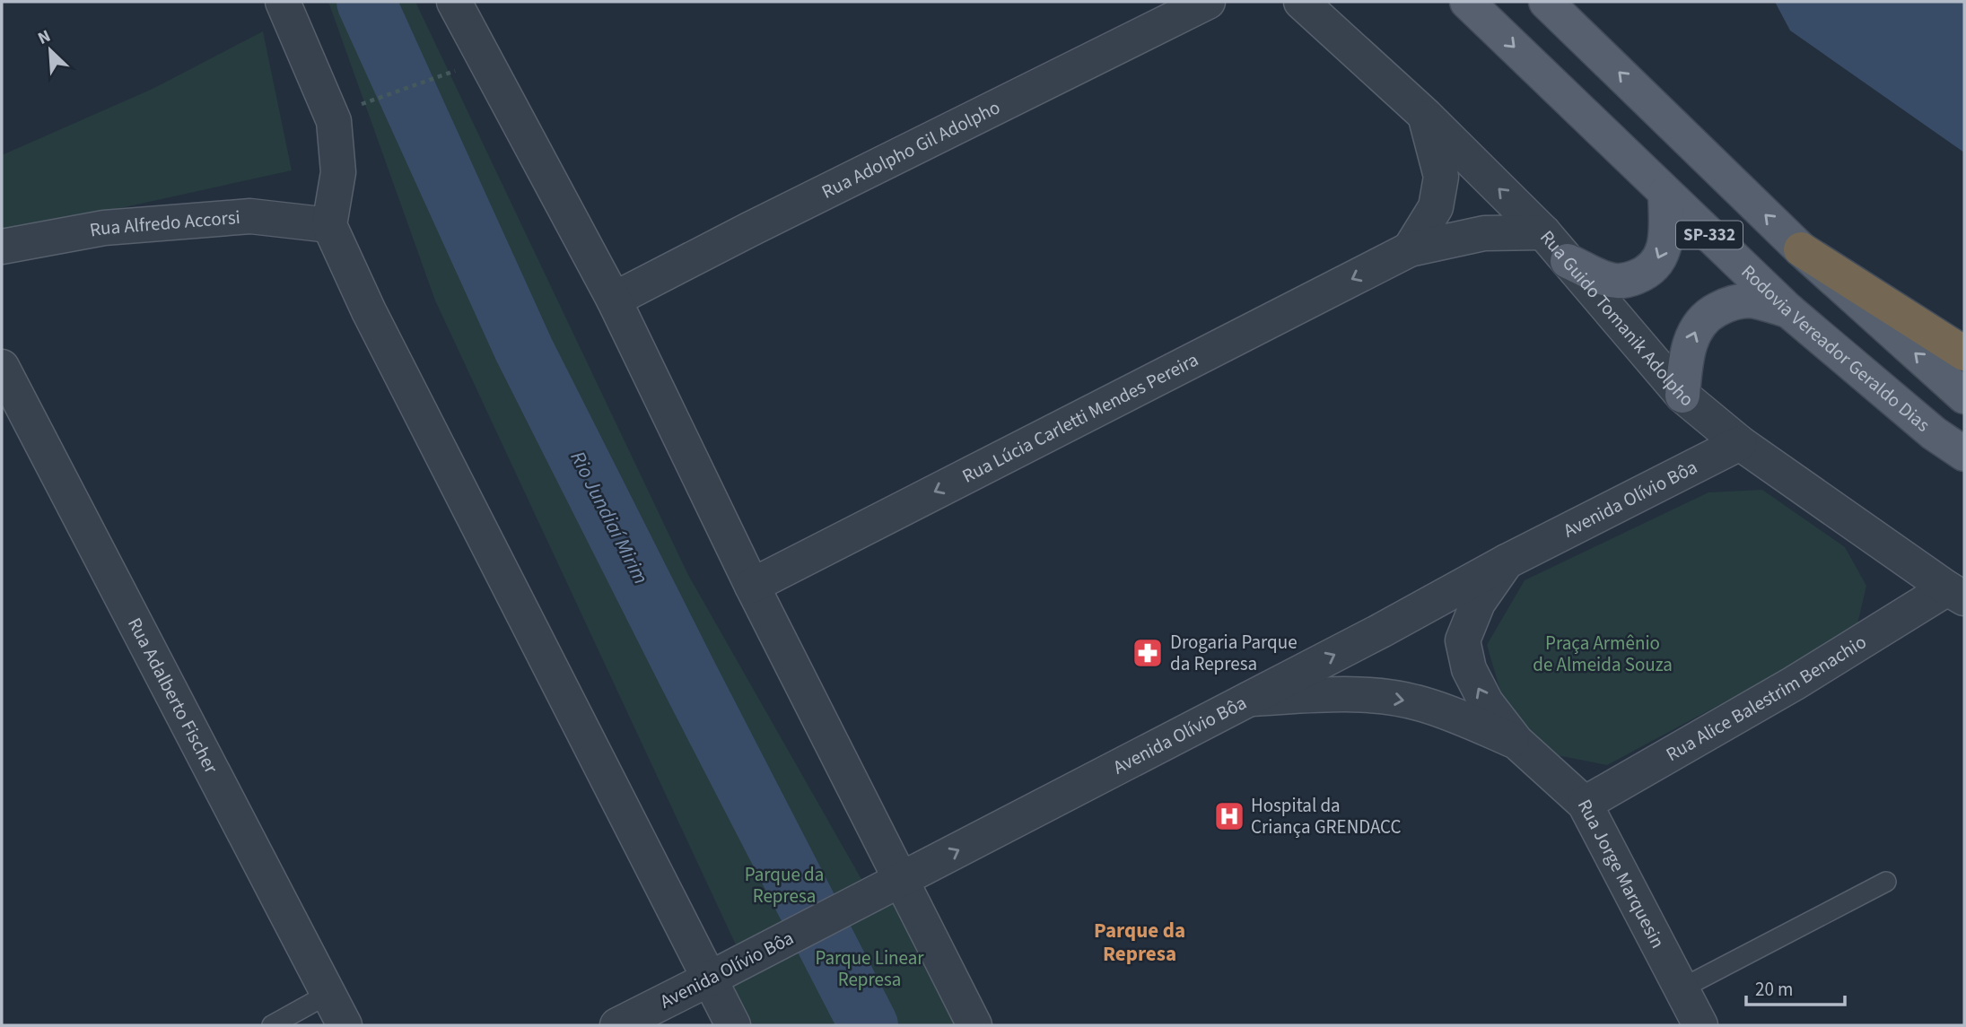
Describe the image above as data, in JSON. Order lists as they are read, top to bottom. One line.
{"streets":{"main road":["SP-332","Rodovia Vereador Geraldo Dias"],"street":["Rua Adolpho Gil Adolpho","Rua Alfredo Accorsi","Rua Guido Tomanik Adolpho","Rua Lúcia Carletti Mendes Pereira","Avenida Olívio Bôa","Rua Adalberto Fischer","Rua Alice Balestrim Benachio","Rua Jorge Marquesin"]},"crossings":[["Rua Guido Tomanik Adolpho","Rua Lúcia Carletti Mendes Pereira"],["Rua Guido Tomanik Adolpho","Avenida Olívio Bôa"],["Rua Guido Tomanik Adolpho","Rua Alice Balestrim Benachio"],["Avenida Olívio Bôa","Rua Jorge Marquesin"],["Rua Alice Balestrim Benachio","Rua Jorge Marquesin"]],"one_way":["Rua Lúcia Carletti Mendes Pereira","Avenida Olívio Bôa"],"districts":["Parque da Represa"],"water":["Rio Jundiaí Mirim"],"parks":["Praça Armênio de Almeida Souza","Parque da Represa","Parque Linear Represa"],"places":{"pharmacy":["Drogaria Parque da Represa"],"hospital":["Hospital da Criança GRENDACC"]},"scale_bar":"20 m","north":"top left"}
